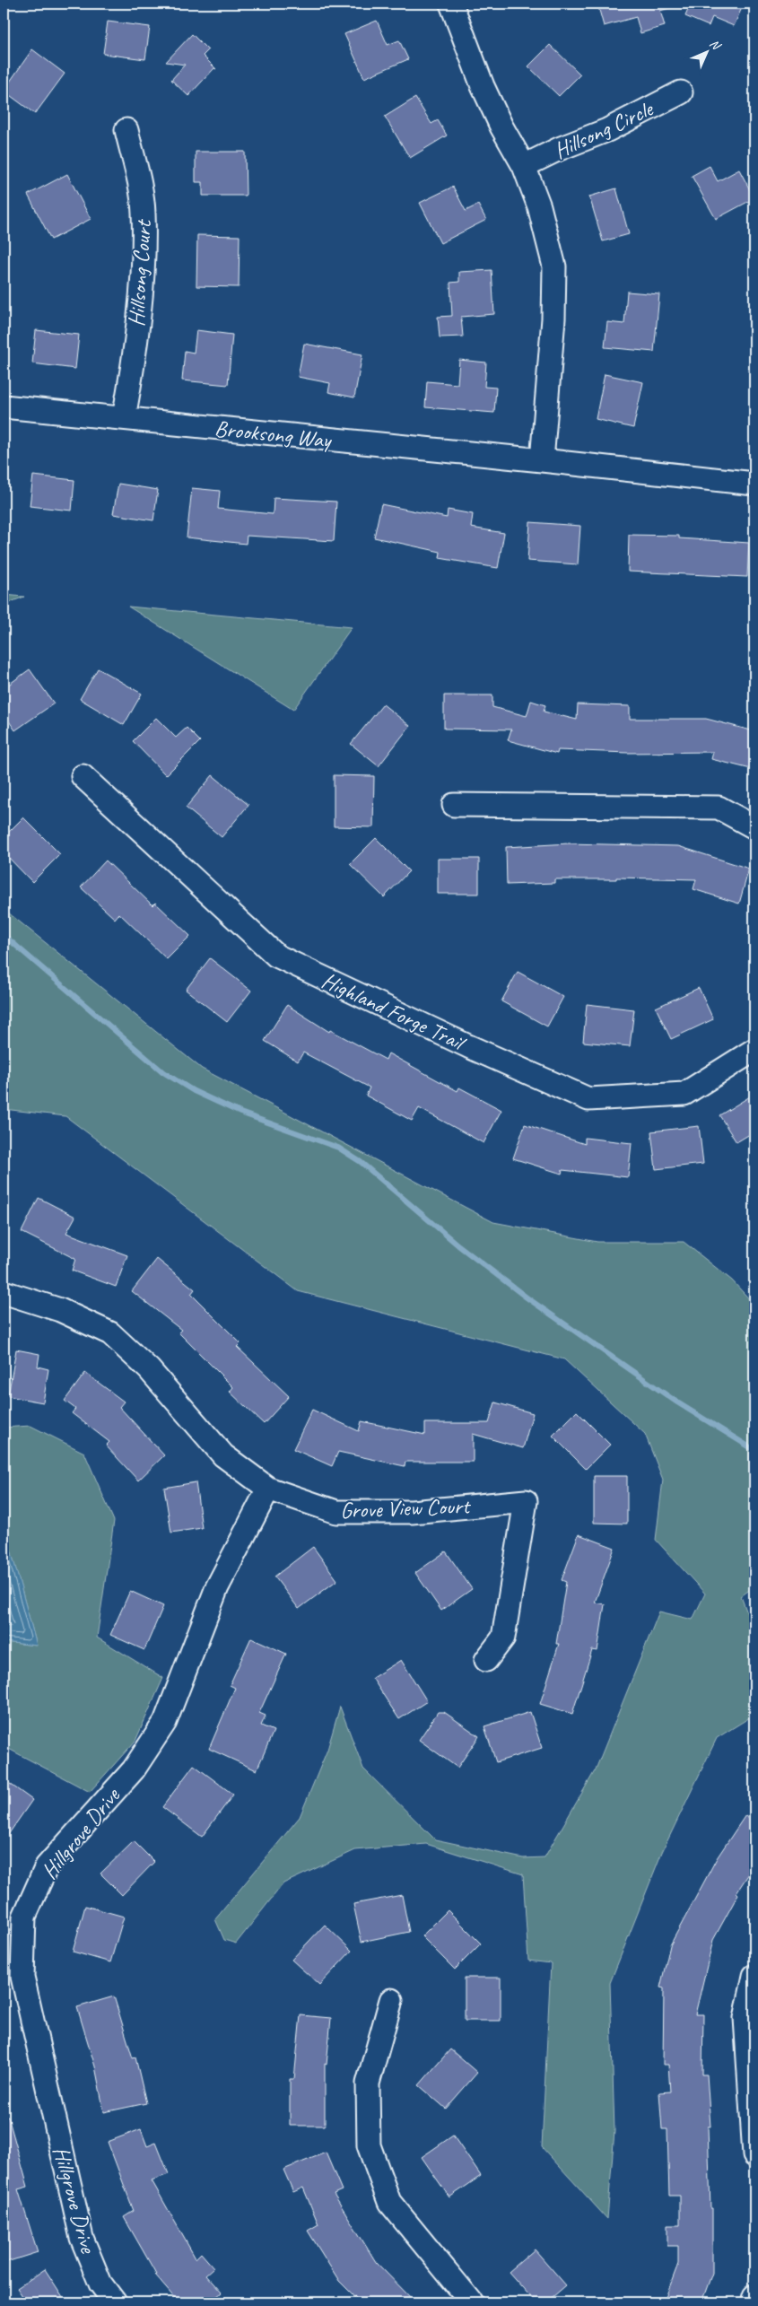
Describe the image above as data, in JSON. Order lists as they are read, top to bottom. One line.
{"streets":{"street":["Hillsong Circle","Hillsong Court","Brooksong Way","Highland Forge Trail","Grove View Court","Hillgrove Drive"]},"crossings":[["Hillsong Court","Brooksong Way"],["Grove View Court","Hillgrove Drive"]],"north":"top right"}
